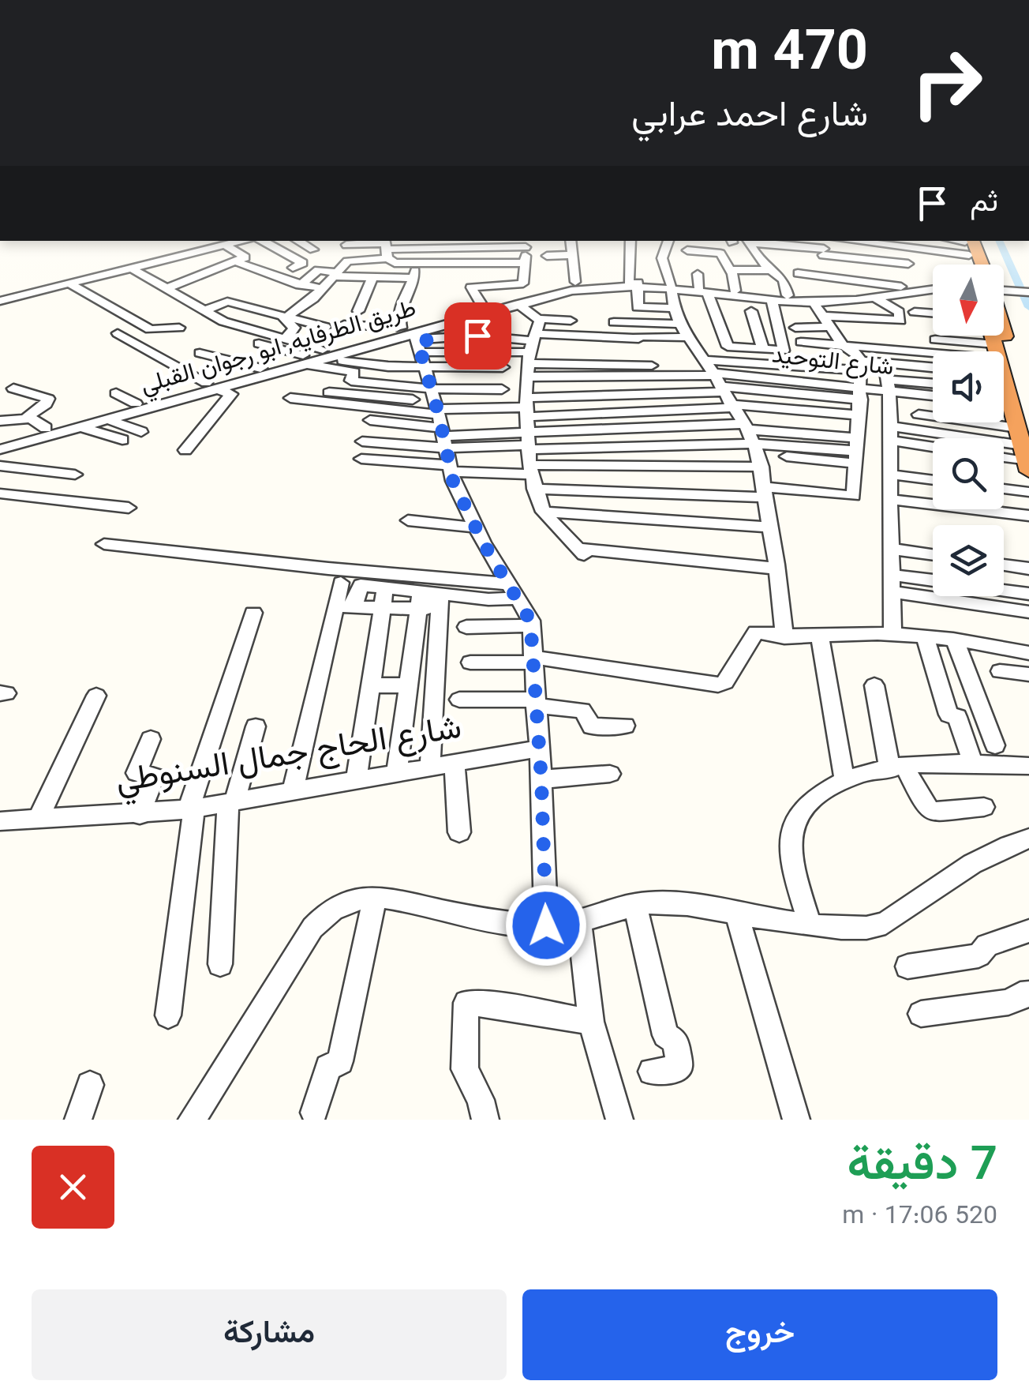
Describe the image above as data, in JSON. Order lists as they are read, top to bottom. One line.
{"streets":{"street":["طريق الطرفايه, ابو رجوان القبلي","شارع التوحيد","شارع الحاج جمال السنوطي"]},"north":"bottom","page":{"turn":["470 m","شارع احمد عرابي"],"then":"ثم","heading":["7 دقيقة","520 m · 17:06"],"buttons":["خروج","مشاركة"]}}
